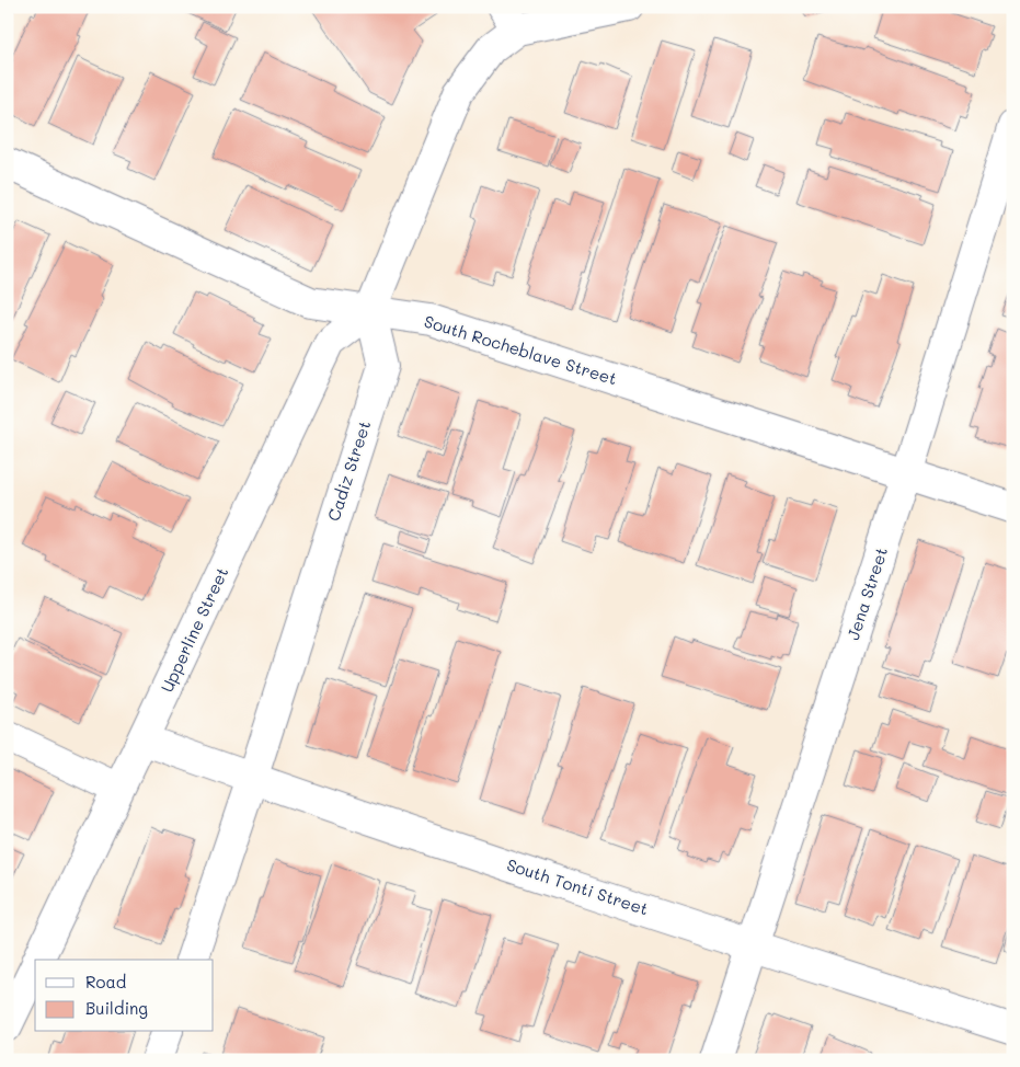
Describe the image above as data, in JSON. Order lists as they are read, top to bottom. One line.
{"streets":{"street":["South Rocheblave Street","Cadiz Street","Jena Street","Upperline Street","South Tonti Street"]},"crossings":[["South Rocheblave Street","Cadiz Street"],["South Rocheblave Street","Jena Street"],["South Rocheblave Street","Upperline Street"],["Cadiz Street","Upperline Street"],["Cadiz Street","South Tonti Street"],["Jena Street","South Tonti Street"],["Upperline Street","South Tonti Street"]],"legend":["Road","Building"]}
